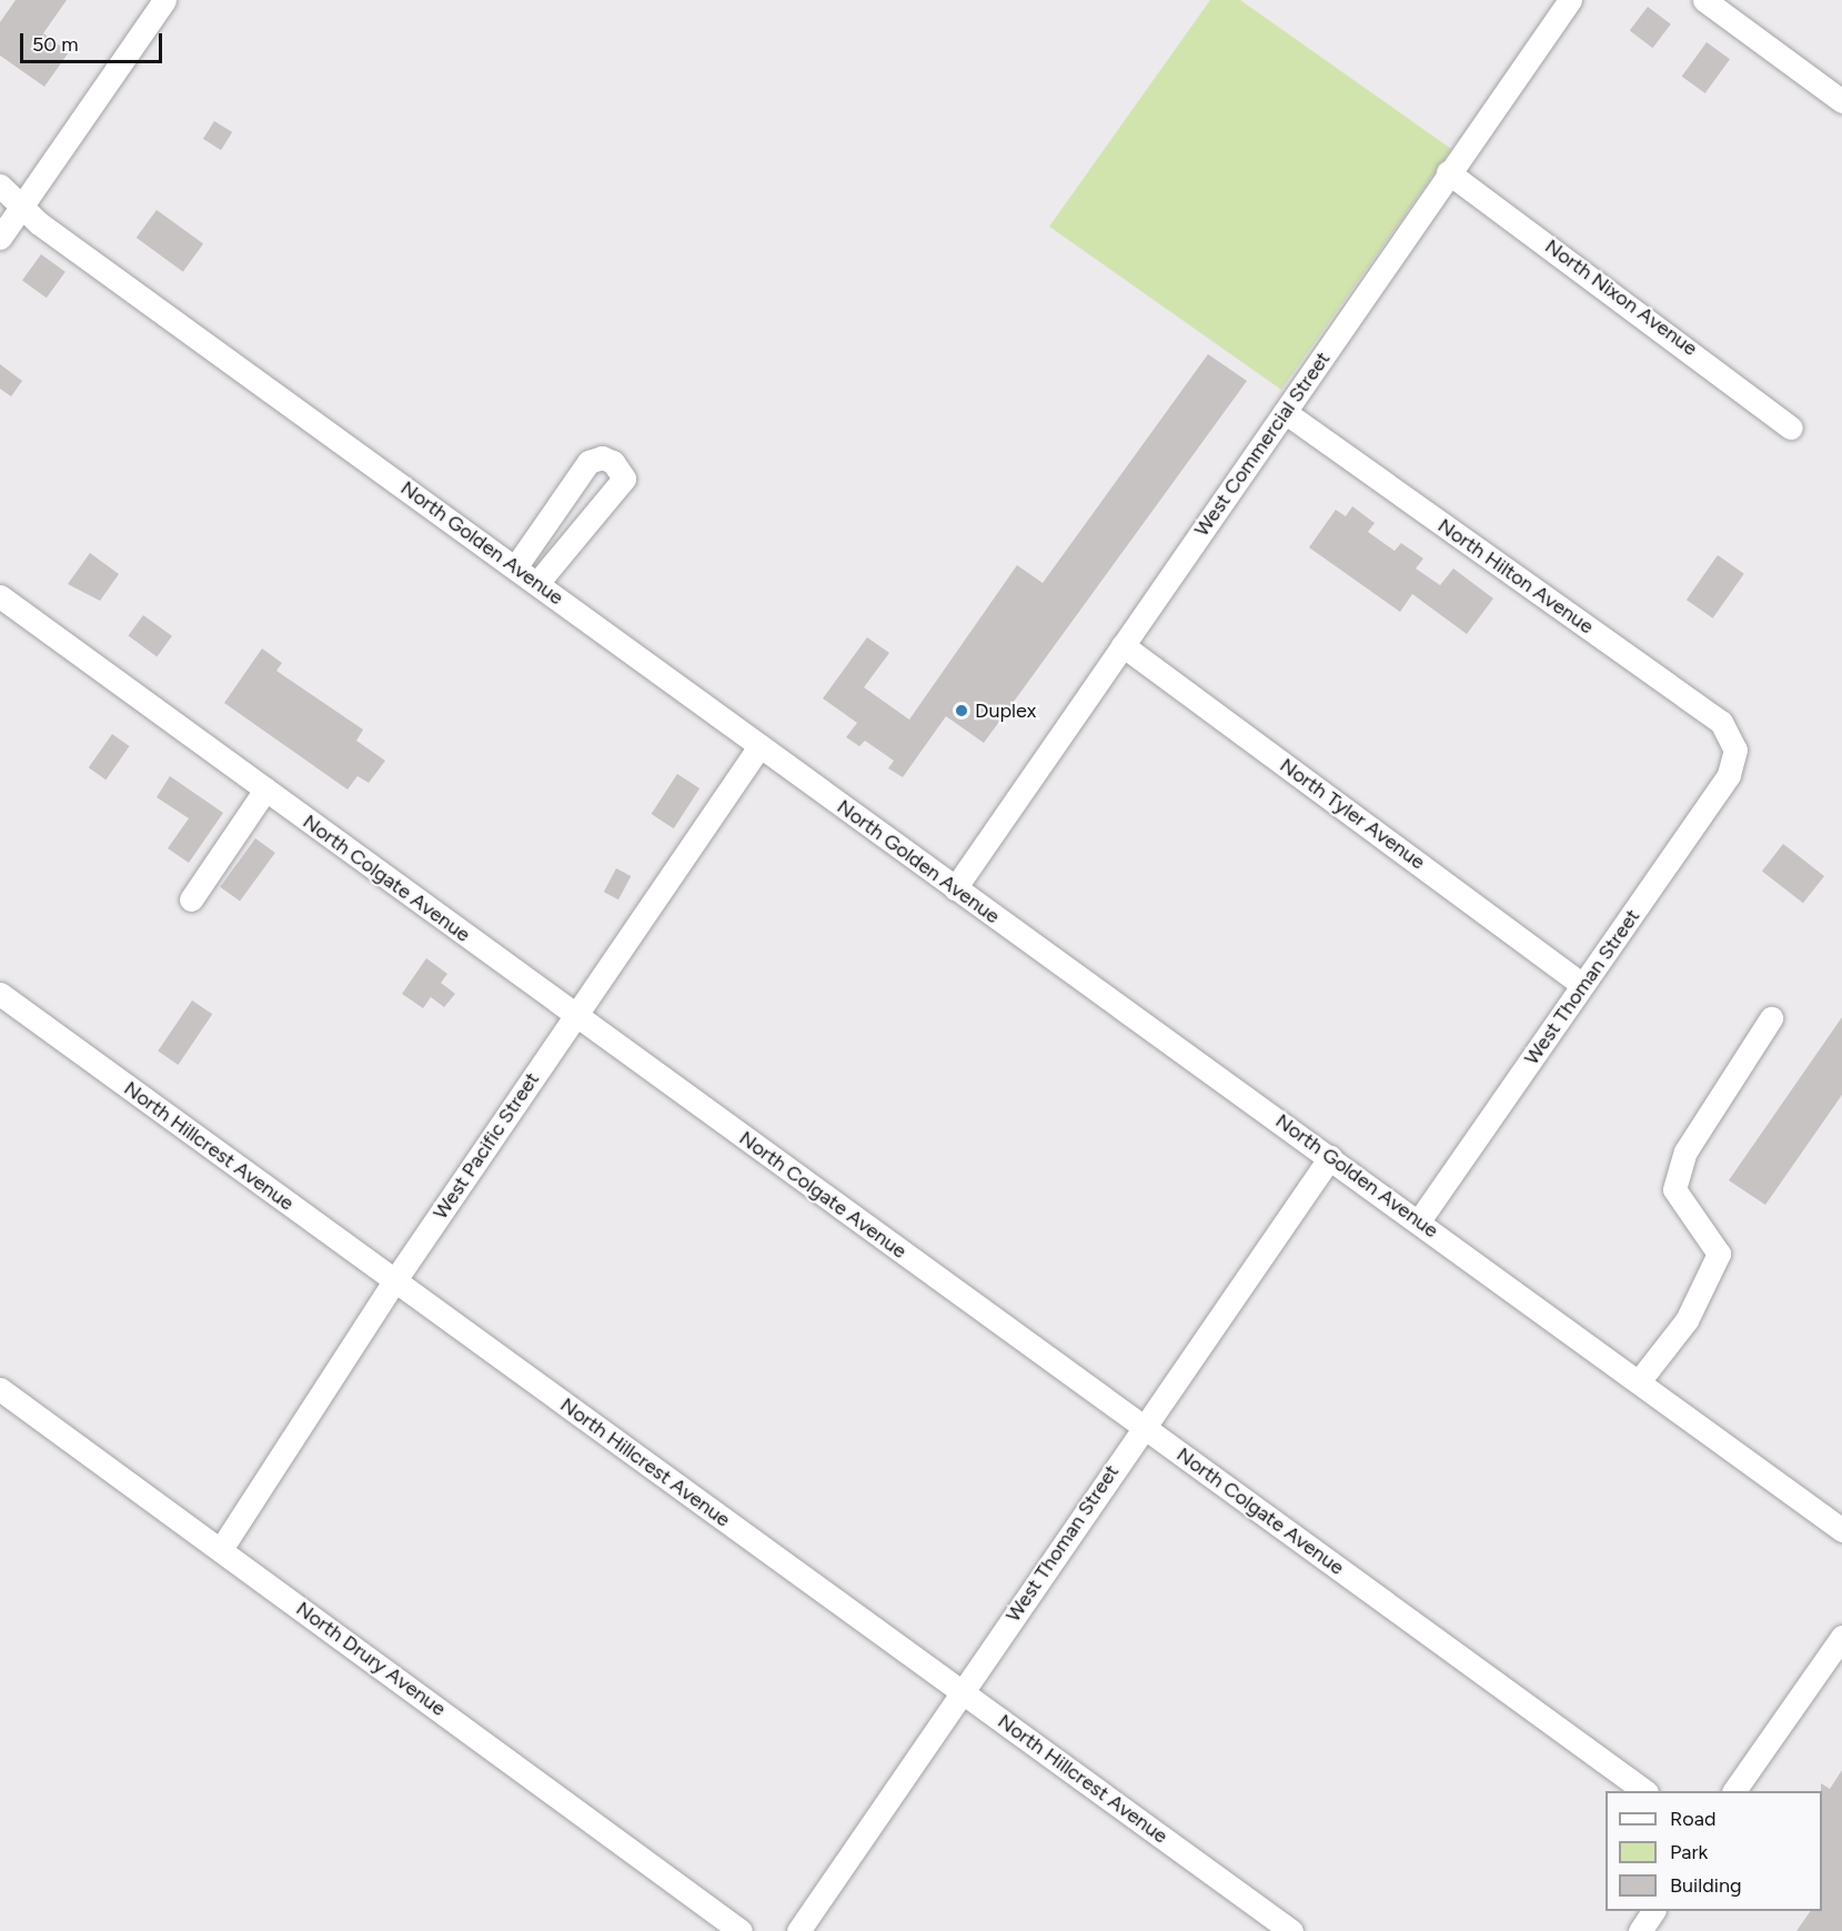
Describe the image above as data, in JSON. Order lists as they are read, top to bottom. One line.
{"streets":{"street":["North Nixon Avenue","West Commercial Street","North Golden Avenue","North Hilton Avenue","North Tyler Avenue","North Colgate Avenue","West Thoman Street","North Hillcrest Avenue","West Pacific Street","North Drury Avenue"]},"crossings":[["North Nixon Avenue","West Commercial Street"],["West Commercial Street","North Golden Avenue"],["West Commercial Street","North Hilton Avenue"],["West Commercial Street","North Tyler Avenue"],["North Golden Avenue","West Thoman Street"],["North Golden Avenue","West Pacific Street"],["North Hilton Avenue","West Thoman Street"],["North Tyler Avenue","West Thoman Street"],["North Colgate Avenue","West Thoman Street"],["North Colgate Avenue","West Pacific Street"],["West Thoman Street","North Hillcrest Avenue"],["North Hillcrest Avenue","West Pacific Street"],["West Pacific Street","North Drury Avenue"]],"places":["Duplex"],"legend":["Road","Park","Building"],"scale_bar":"50 m"}
